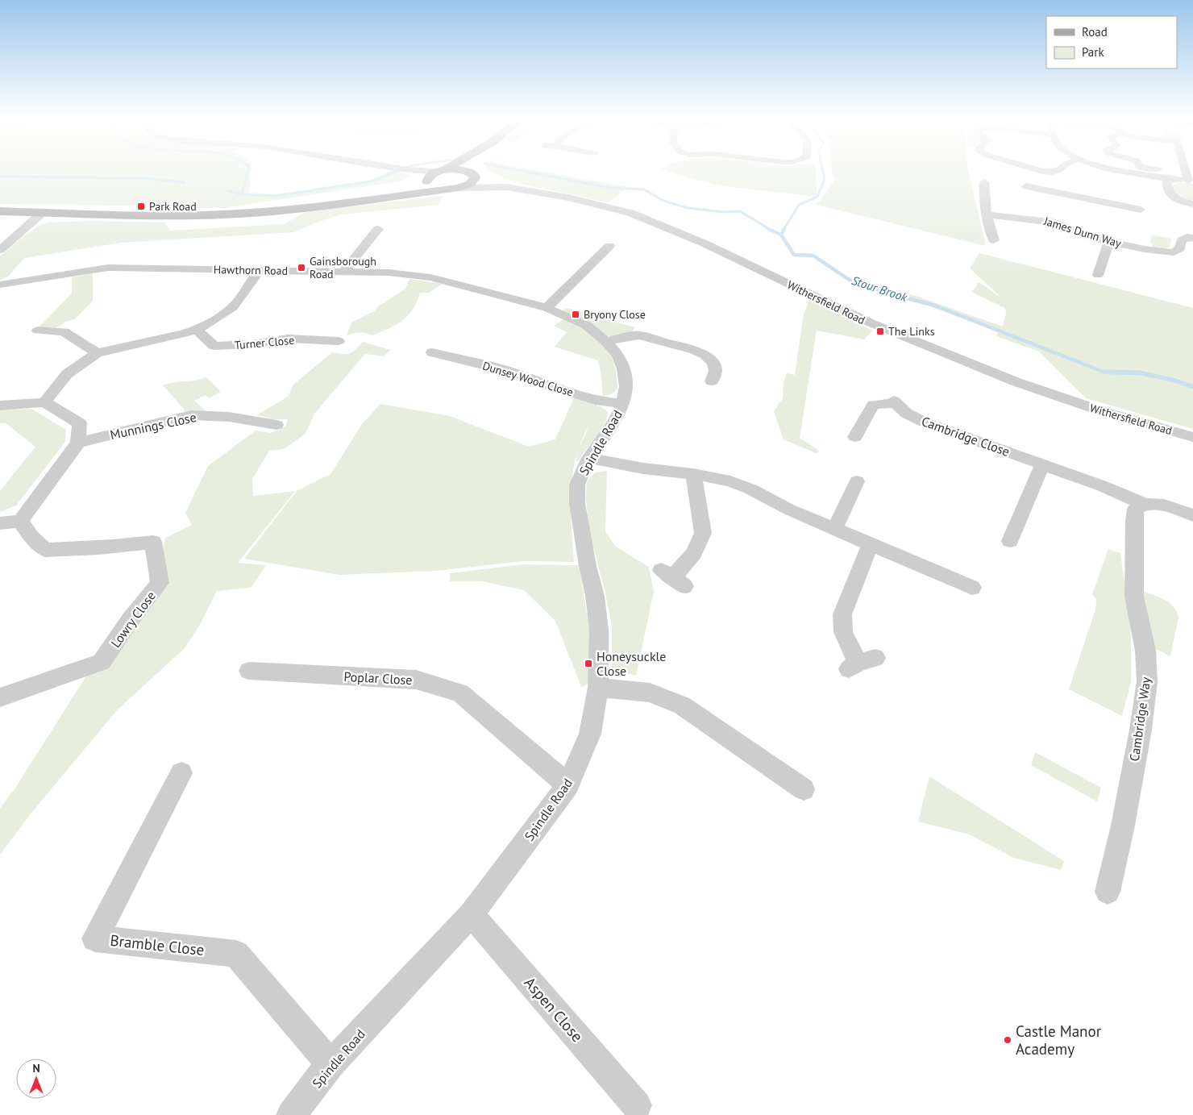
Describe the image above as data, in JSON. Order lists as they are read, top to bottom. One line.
{"streets":{"street":["James Dunn Way","Hawthorn Road","Withersfield Road","Turner Close","Dunsey Wood Close","Munnings Close","Cambridge Close","Spindle Road","Lowry Close","Poplar Close","Cambridge Way","Bramble Close","Aspen Close"]},"crossings":[["Hawthorn Road","Spindle Road"],["Dunsey Wood Close","Spindle Road"],["Cambridge Close","Cambridge Way"],["Spindle Road","Poplar Close"],["Spindle Road","Bramble Close"],["Spindle Road","Aspen Close"]],"water":["Stour Brook"],"places":{"transit":["Park Road","Gainsborough Road","Bryony Close","The Links","Honeysuckle Close"],"other":["Castle Manor Academy"]},"legend":["Road","Park"],"north":"top"}
